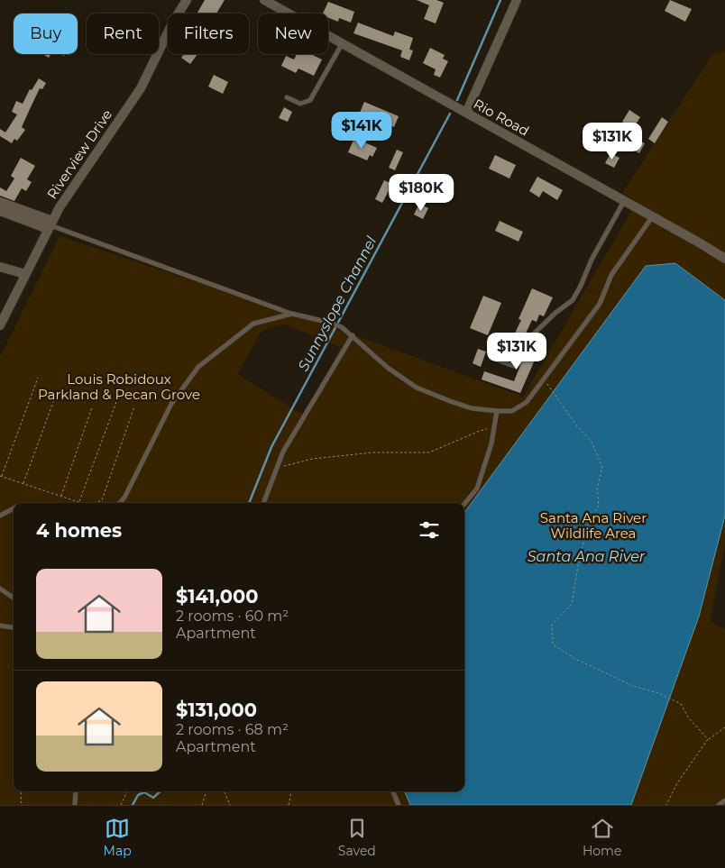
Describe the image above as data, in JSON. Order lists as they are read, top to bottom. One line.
{"streets":{"street":["Rio Road","Riverview Drive"]},"water":["Sunnyslope Channel","Santa Ana River"],"parks":["Louis Robidoux Parkland & Pecan Grove","Santa Ana River Wildlife Area"],"page":{"chip":["Buy","Rent","Filters","New"],"price":["$141K","$131K","$180K","$131K"],"heading":"4 homes","list":[{"name":"$141,000","note":"2 rooms · 60 m² · Apartment"},{"name":"$131,000","note":"2 rooms · 68 m² · Apartment"}],"tabs":["Map","Saved","Home"]}}
